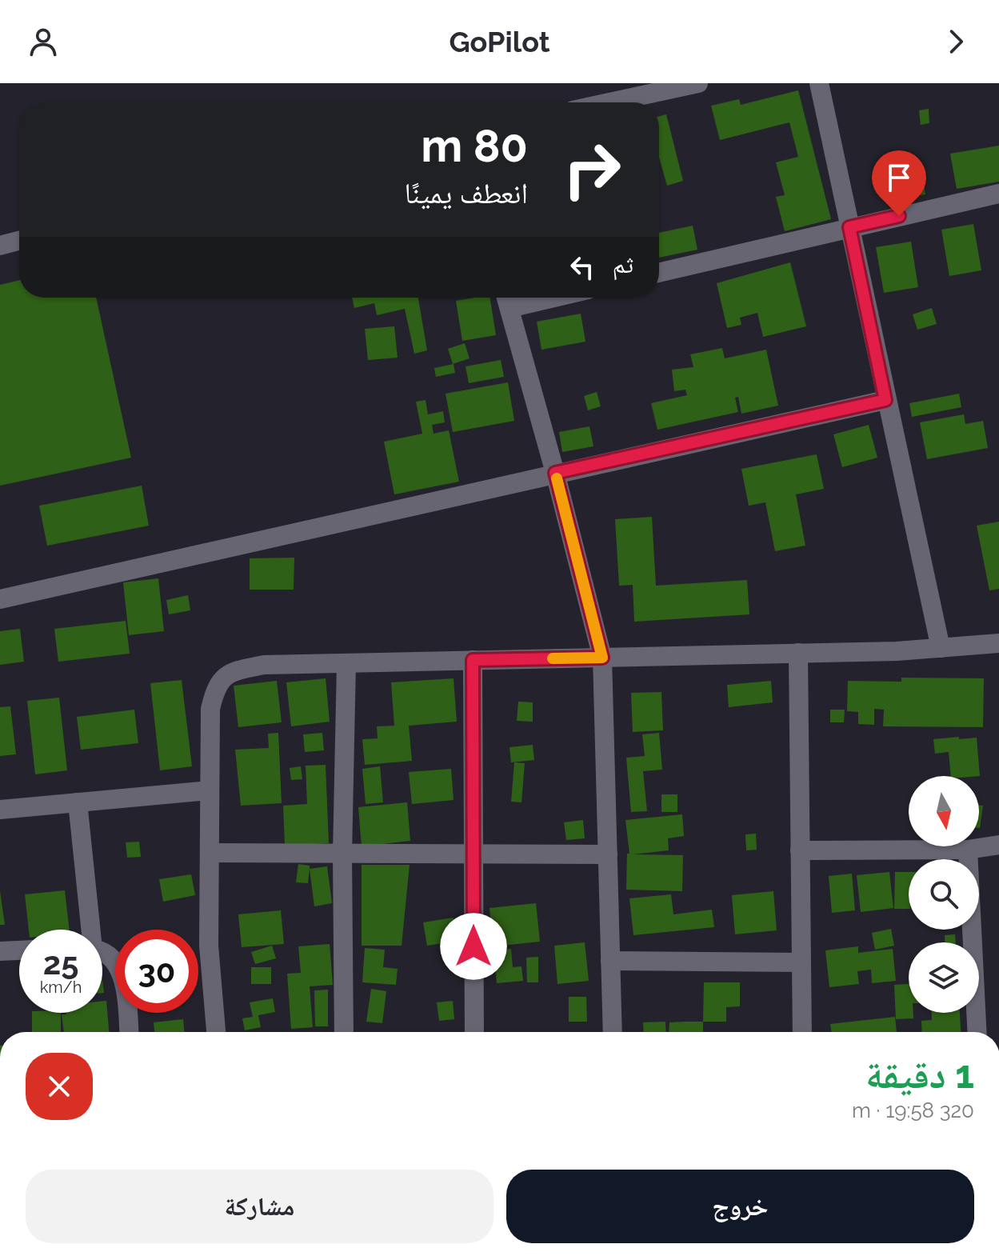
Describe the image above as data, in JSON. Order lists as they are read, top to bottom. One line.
{"north":"bottom","page":{"header":"GoPilot","turn":["80 m","انعطف يمينًا"],"then":"ثم","speed":"25 km/h","limit":"30","heading":["1 دقيقة","320 m · 19:58"],"buttons":["خروج","مشاركة"]}}
